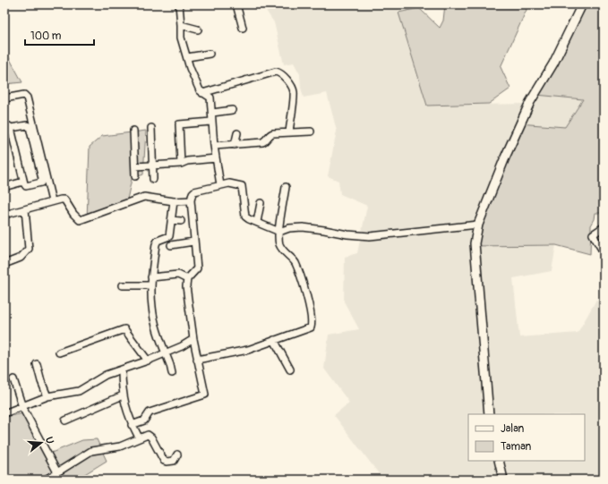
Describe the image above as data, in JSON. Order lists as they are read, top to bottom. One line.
{"legend":["Jalan","Taman"],"scale_bar":"100 m","north":"right"}
